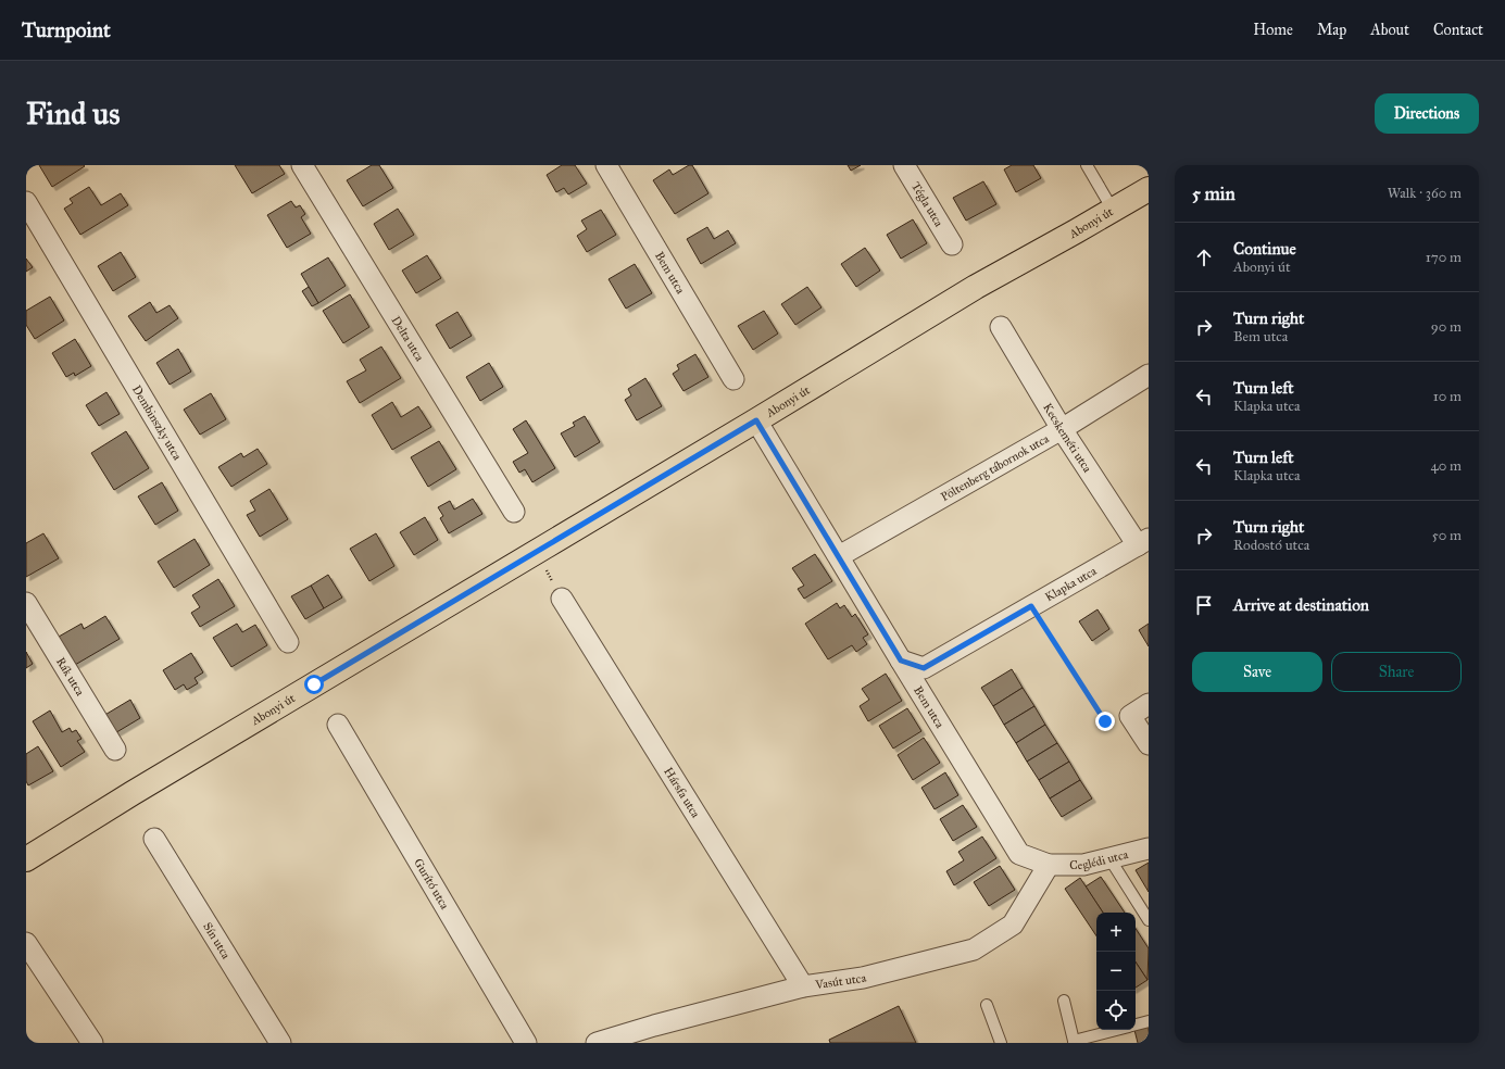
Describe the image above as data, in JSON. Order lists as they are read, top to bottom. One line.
{"streets":{"main road":["Abonyi út"],"street":["Tégla utca","Bem utca","Delta utca","Dembinszky utca","Kecskeméti utca","Pöltenberg tábornok utca","Klapka utca","Rák utca","Hársfa utca","Ceglédi utca","Gurító utca","Sín utca","Vasút utca"]},"crossings":[["Abonyi út","Bem utca"],["Bem utca","Pöltenberg tábornok utca"],["Bem utca","Klapka utca"],["Bem utca","Ceglédi utca"],["Bem utca","Vasút utca"],["Kecskeméti utca","Pöltenberg tábornok utca"],["Kecskeméti utca","Klapka utca"],["Hársfa utca","Vasút utca"],["Ceglédi utca","Vasút utca"]],"page":{"header":"Turnpoint","nav":["Home","Map","About","Contact"],"buttons":["Directions",["Save","Share"]],"title":"Find us","heading":["5 min","Walk · 360 m"],"list":[["Continue","Abonyi út","170 m"],["Turn right","Bem utca","90 m"],["Turn left","Klapka utca","10 m"],["Turn left","Klapka utca","40 m"],["Turn right","Rodostó utca","50 m"],"Arrive at destination"],"map_buttons":["+","−"]}}
